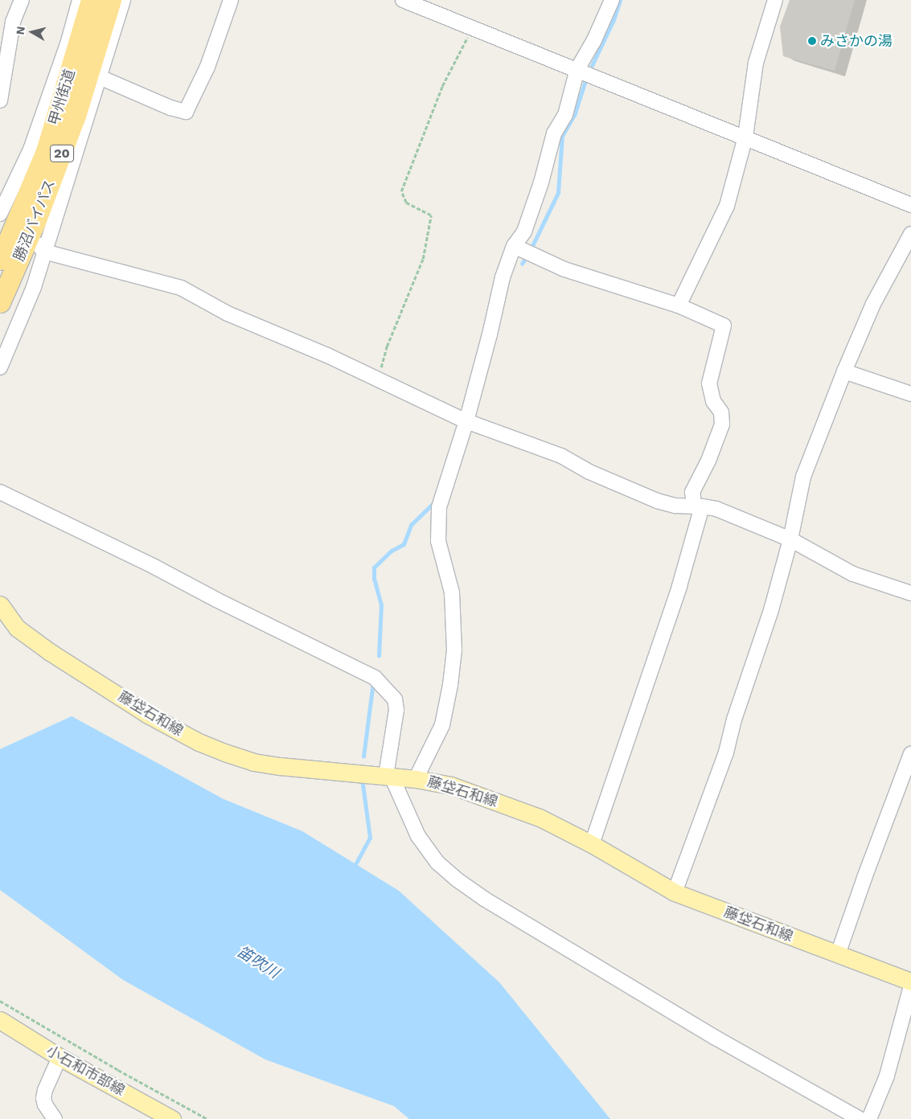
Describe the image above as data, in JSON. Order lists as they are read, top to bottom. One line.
{"streets":{"highway":["甲州街道","20","勝沼バイパス"],"main road":["藤垈石和線","小石和市部線"]},"water":["笛吹川"],"places":["みさかの湯"],"north":"left"}
